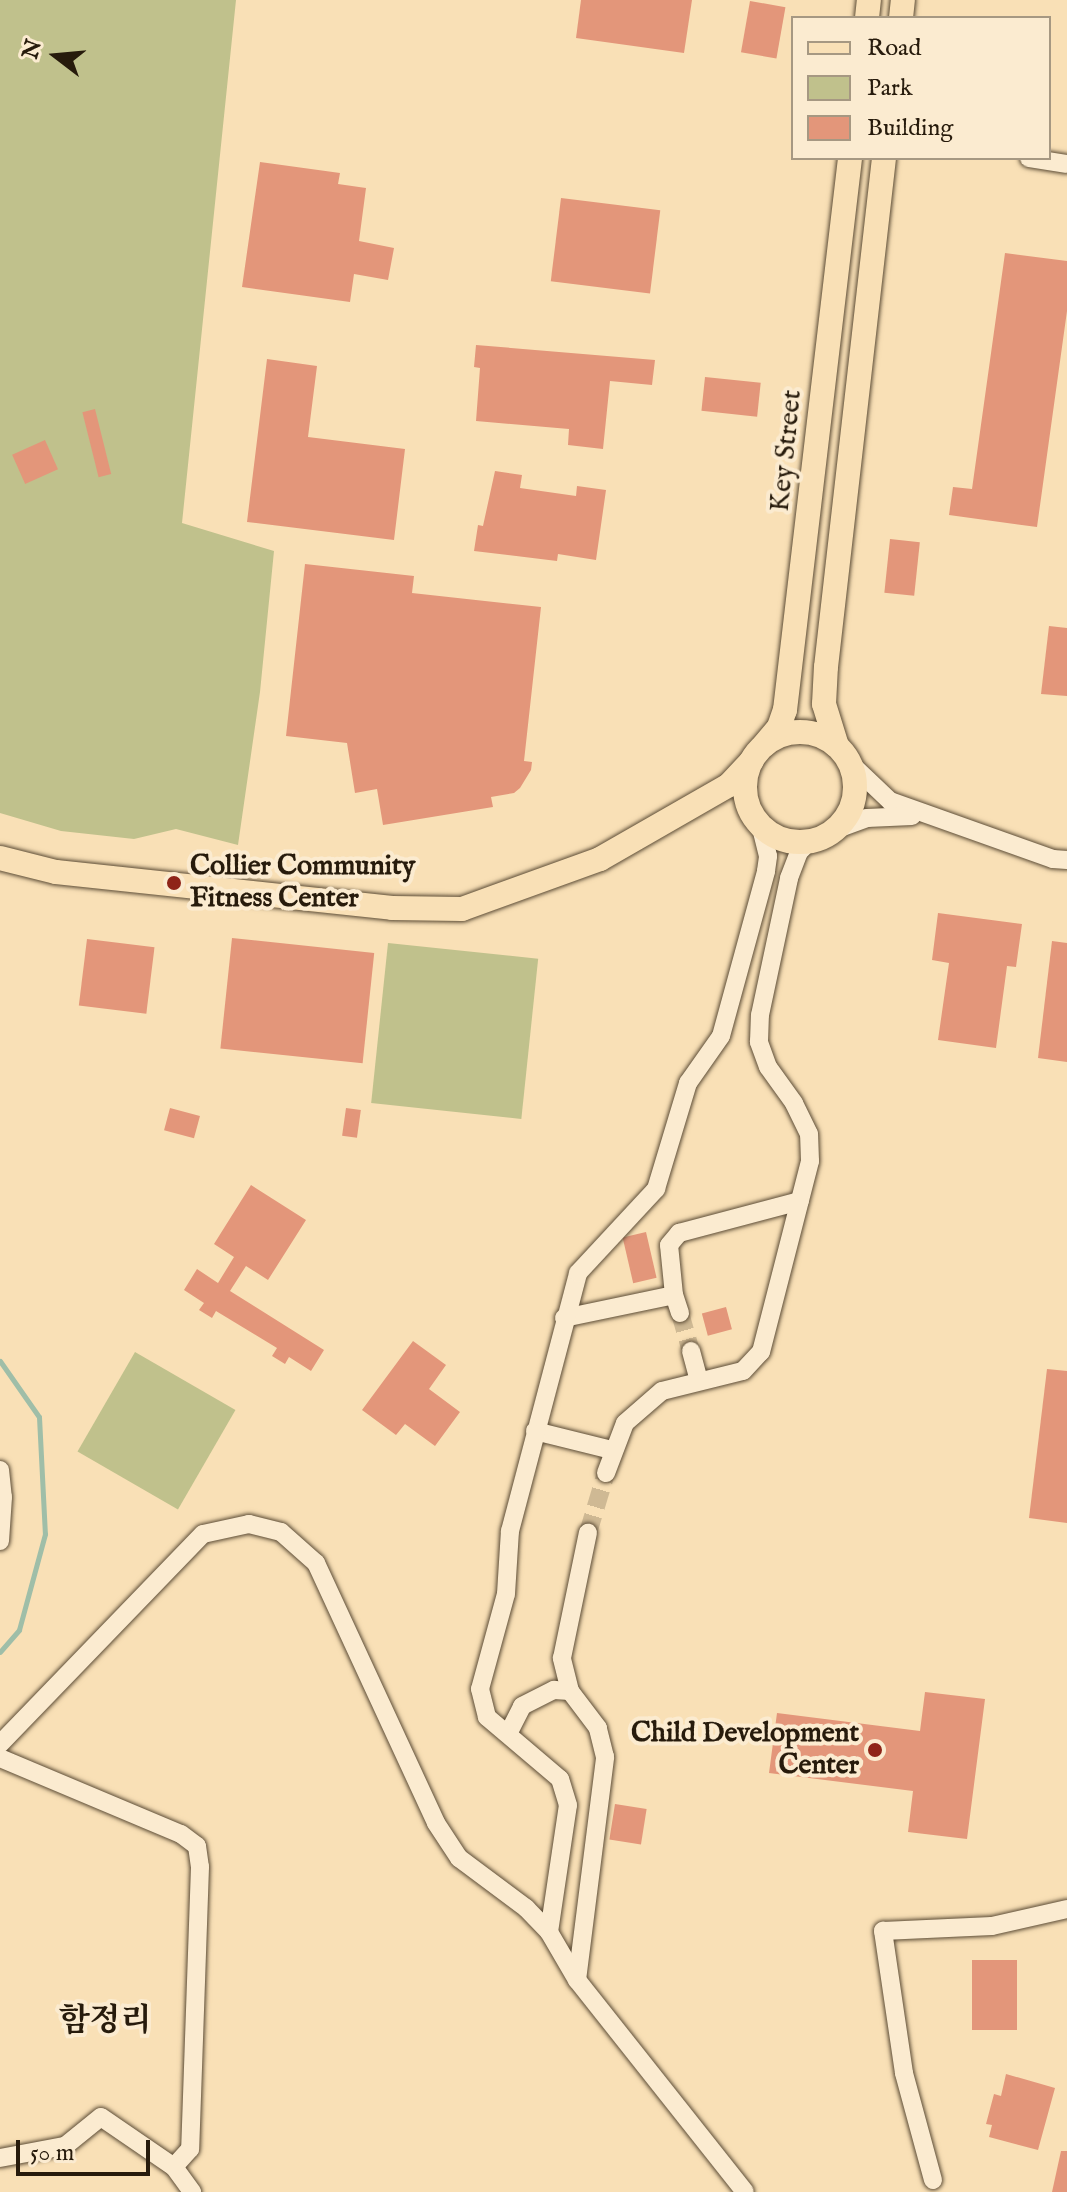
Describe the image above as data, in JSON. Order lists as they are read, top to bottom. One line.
{"streets":{"main road":["Key Street"]},"districts":["함정리"],"places":["Collier Community Fitness Center","Child Development Center"],"legend":["Road","Park","Building"],"scale_bar":"50 m","north":"left"}
